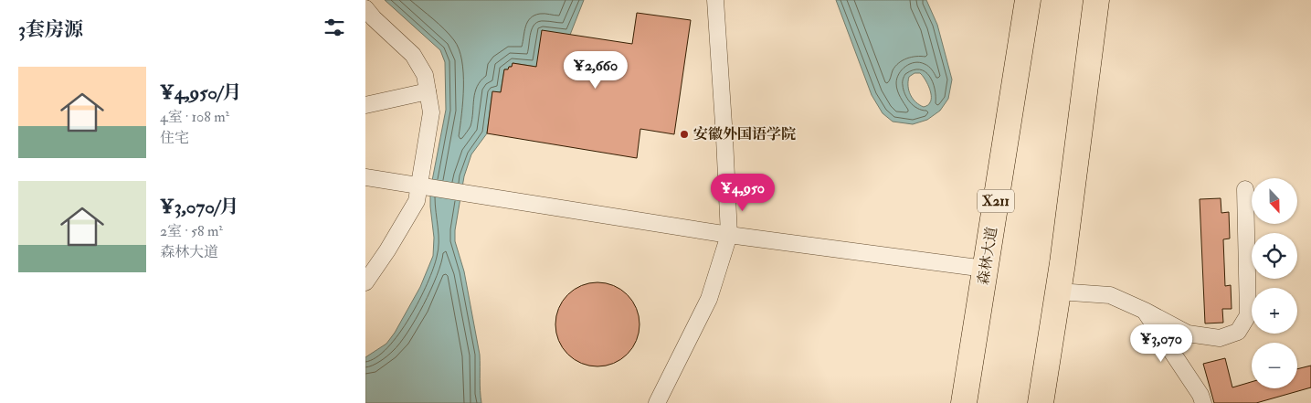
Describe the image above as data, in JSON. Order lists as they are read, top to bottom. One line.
{"streets":{"main road":["X211","森林大道"]},"places":["安徽外国语学院"],"north":"bottom","page":{"heading":"3套房源","price":["¥2,660","¥4,950","¥3,070"],"list":[{"name":"¥4,950/月","note":"4室 · 108 m² · 住宅"},{"name":"¥3,070/月","note":"2室 · 58 m² · 森林大道"}],"map_buttons":["+","−"]}}
